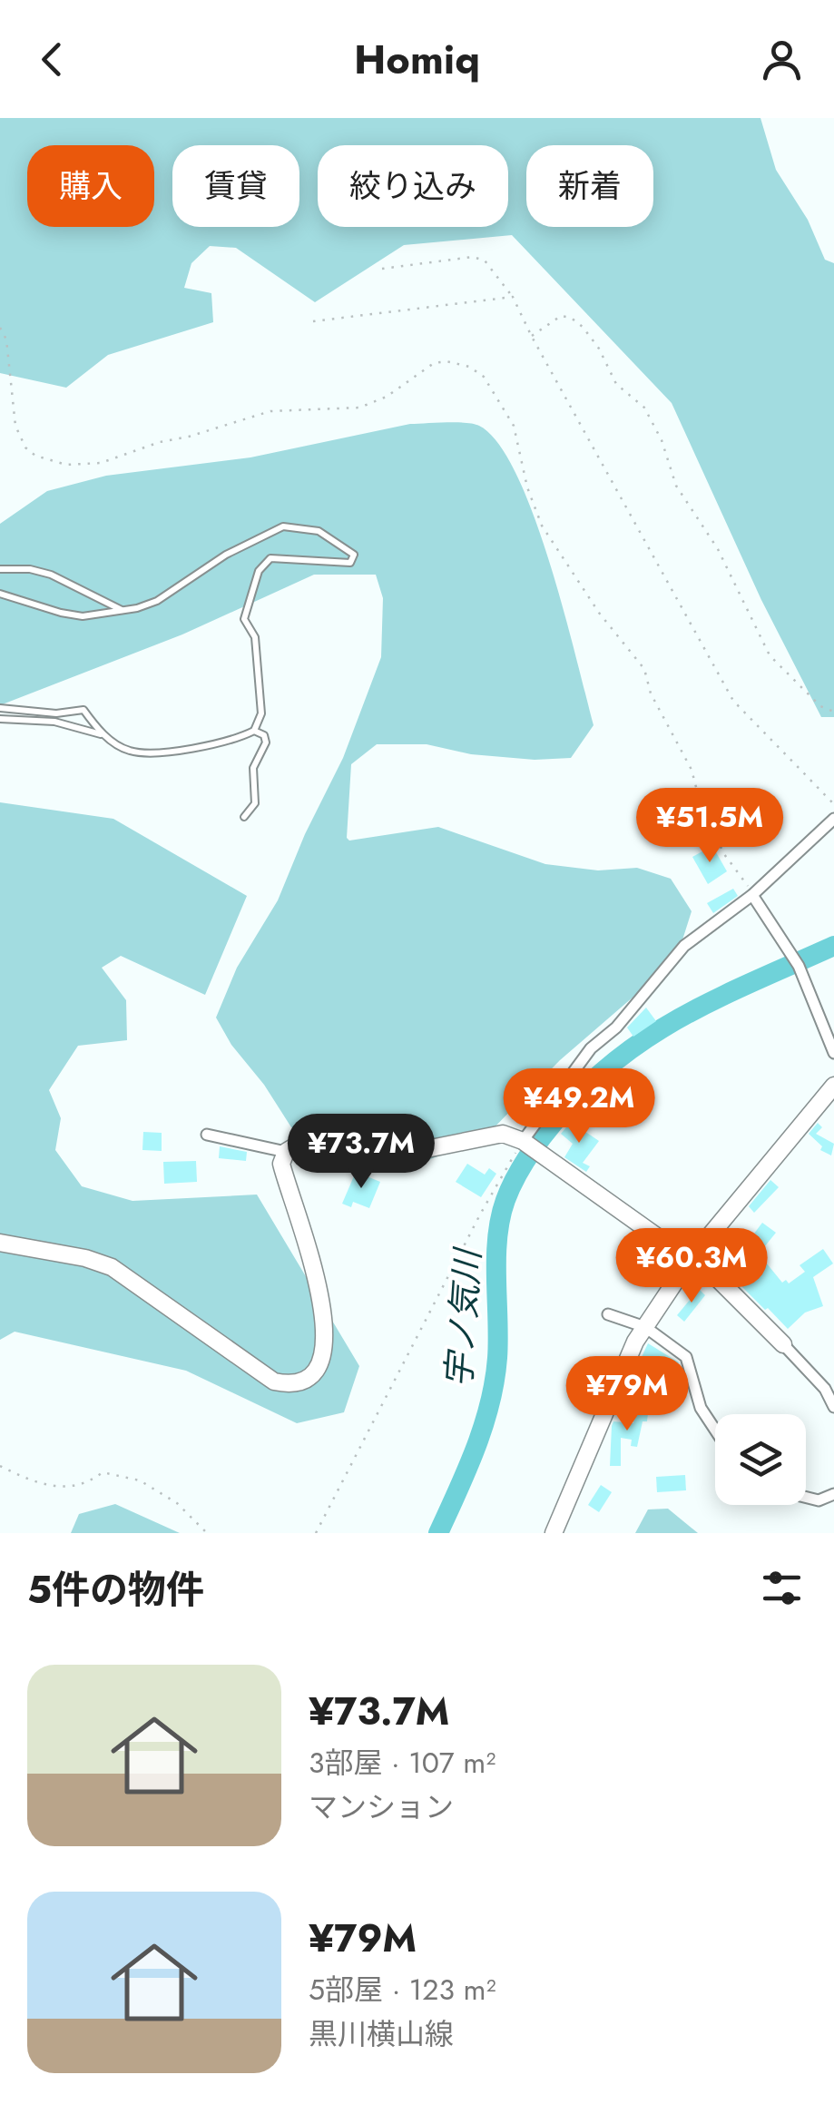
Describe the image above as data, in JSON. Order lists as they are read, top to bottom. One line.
{"water":["宇ノ気川"],"page":{"header":"Homiq","chip":["購入","賃貸","絞り込み","新着"],"price":["¥51.5M","¥49.2M","¥73.7M","¥60.3M","¥79M"],"heading":"5件の物件","list":[{"name":"¥73.7M","note":"3部屋 · 107 m² · マンション"},{"name":"¥79M","note":"5部屋 · 123 m² · 黒川横山線"}]}}
